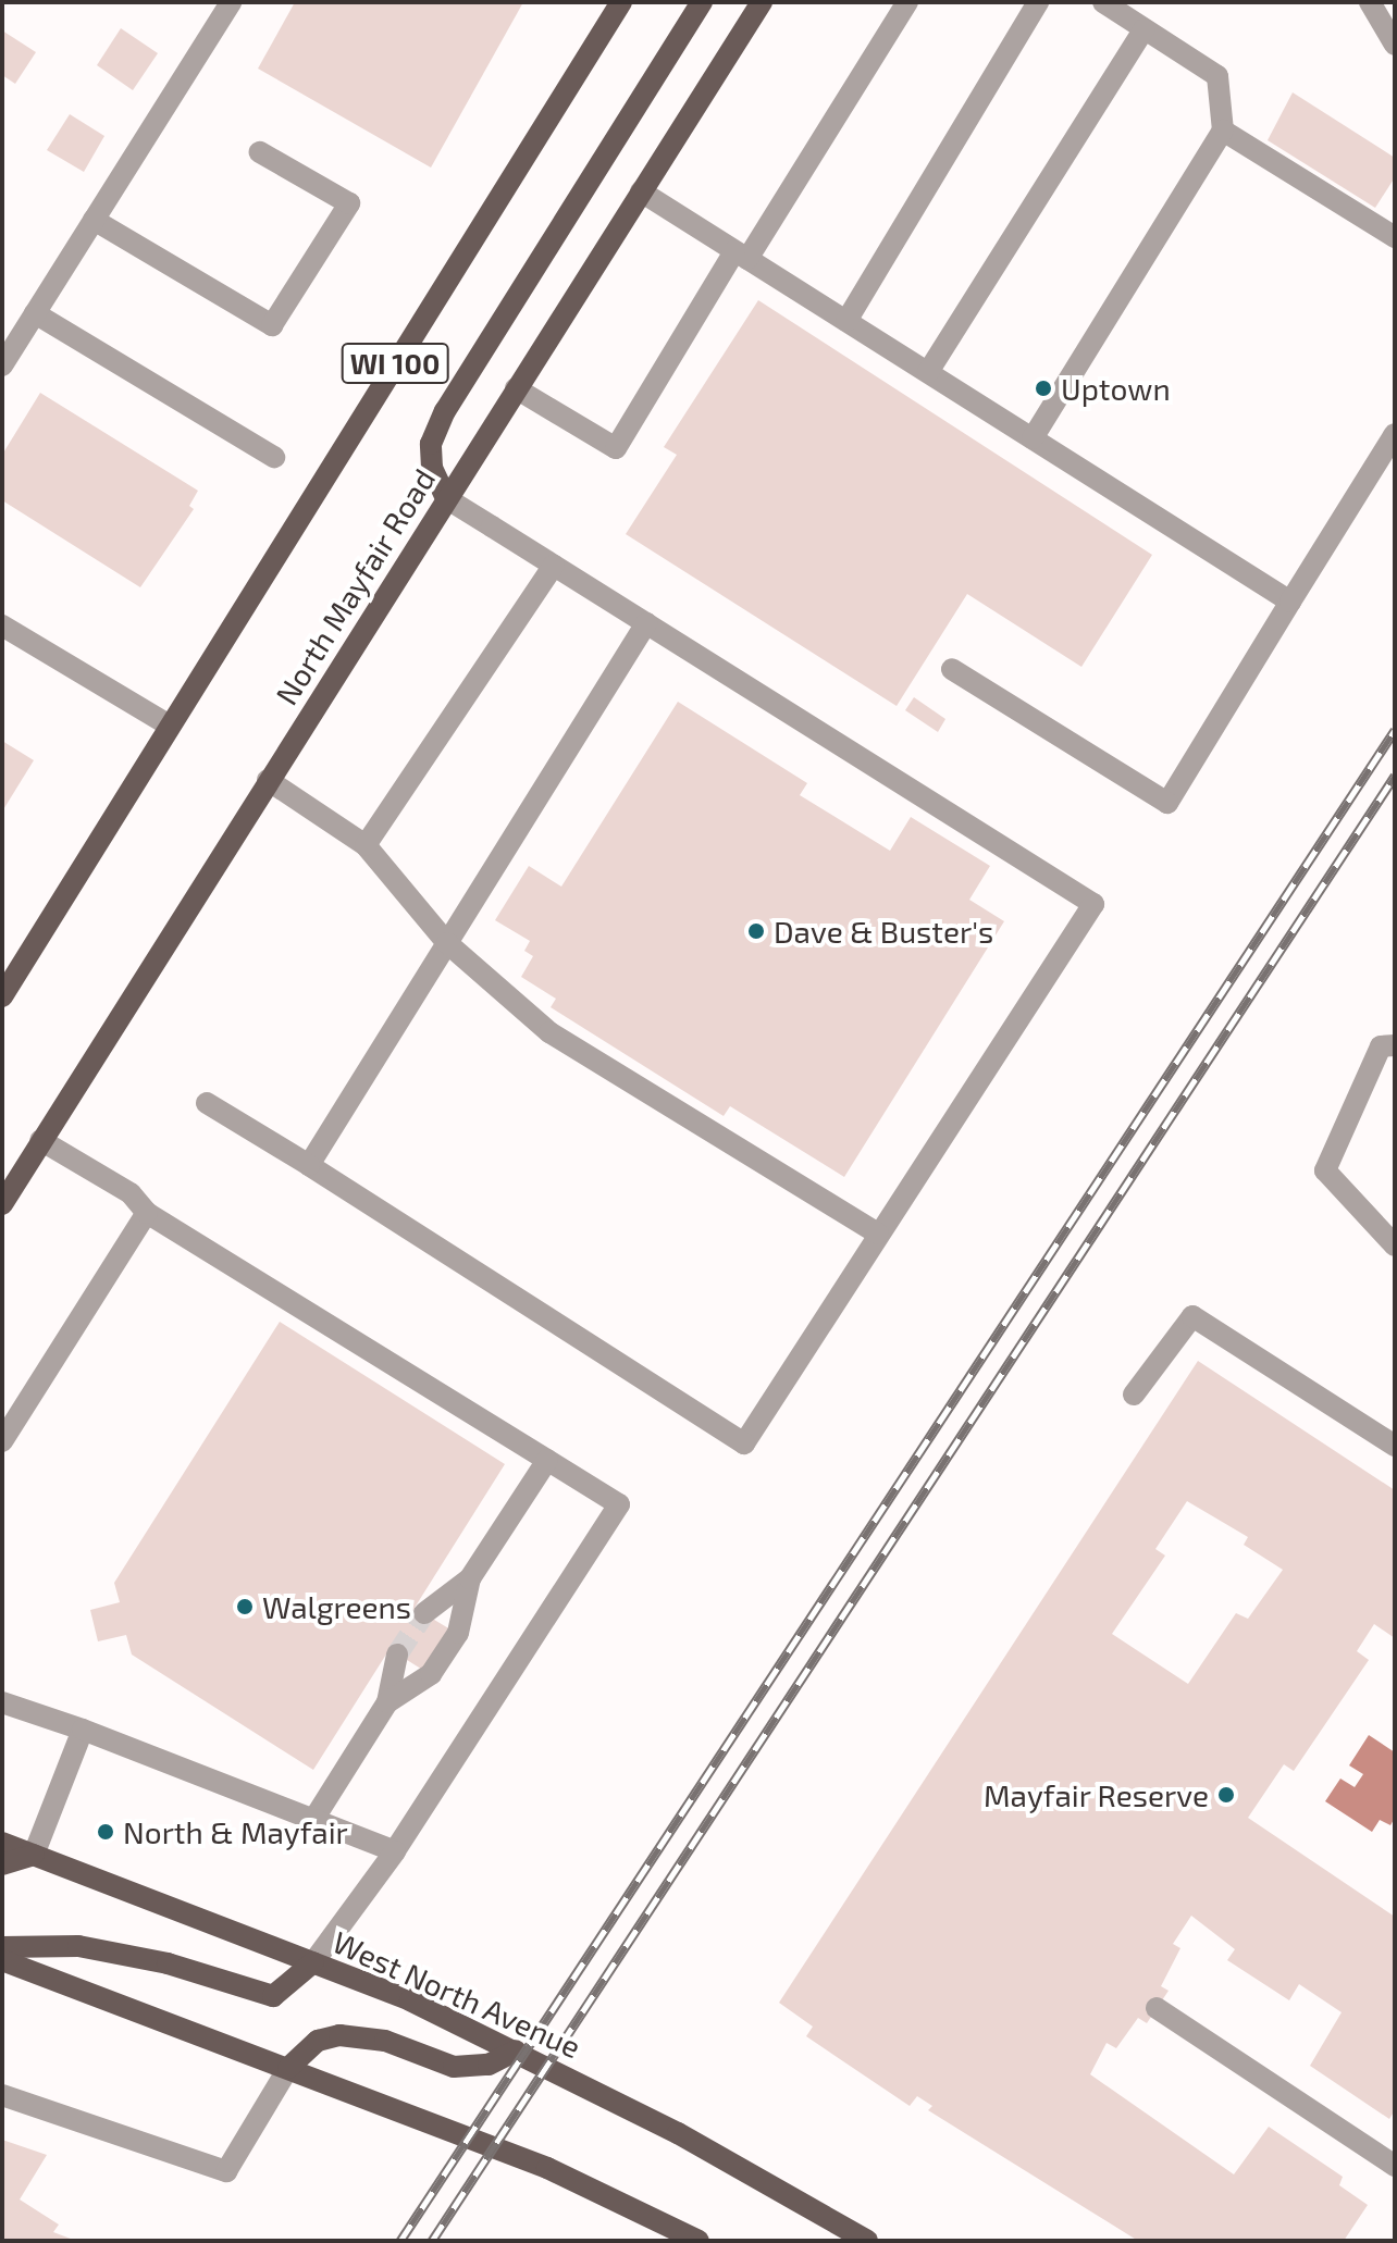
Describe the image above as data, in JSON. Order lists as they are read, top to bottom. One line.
{"streets":{"main road":["WI 100","North Mayfair Road","West North Avenue"]},"places":["Uptown","Dave & Buster's","Walgreens","Mayfair Reserve","North & Mayfair"]}
